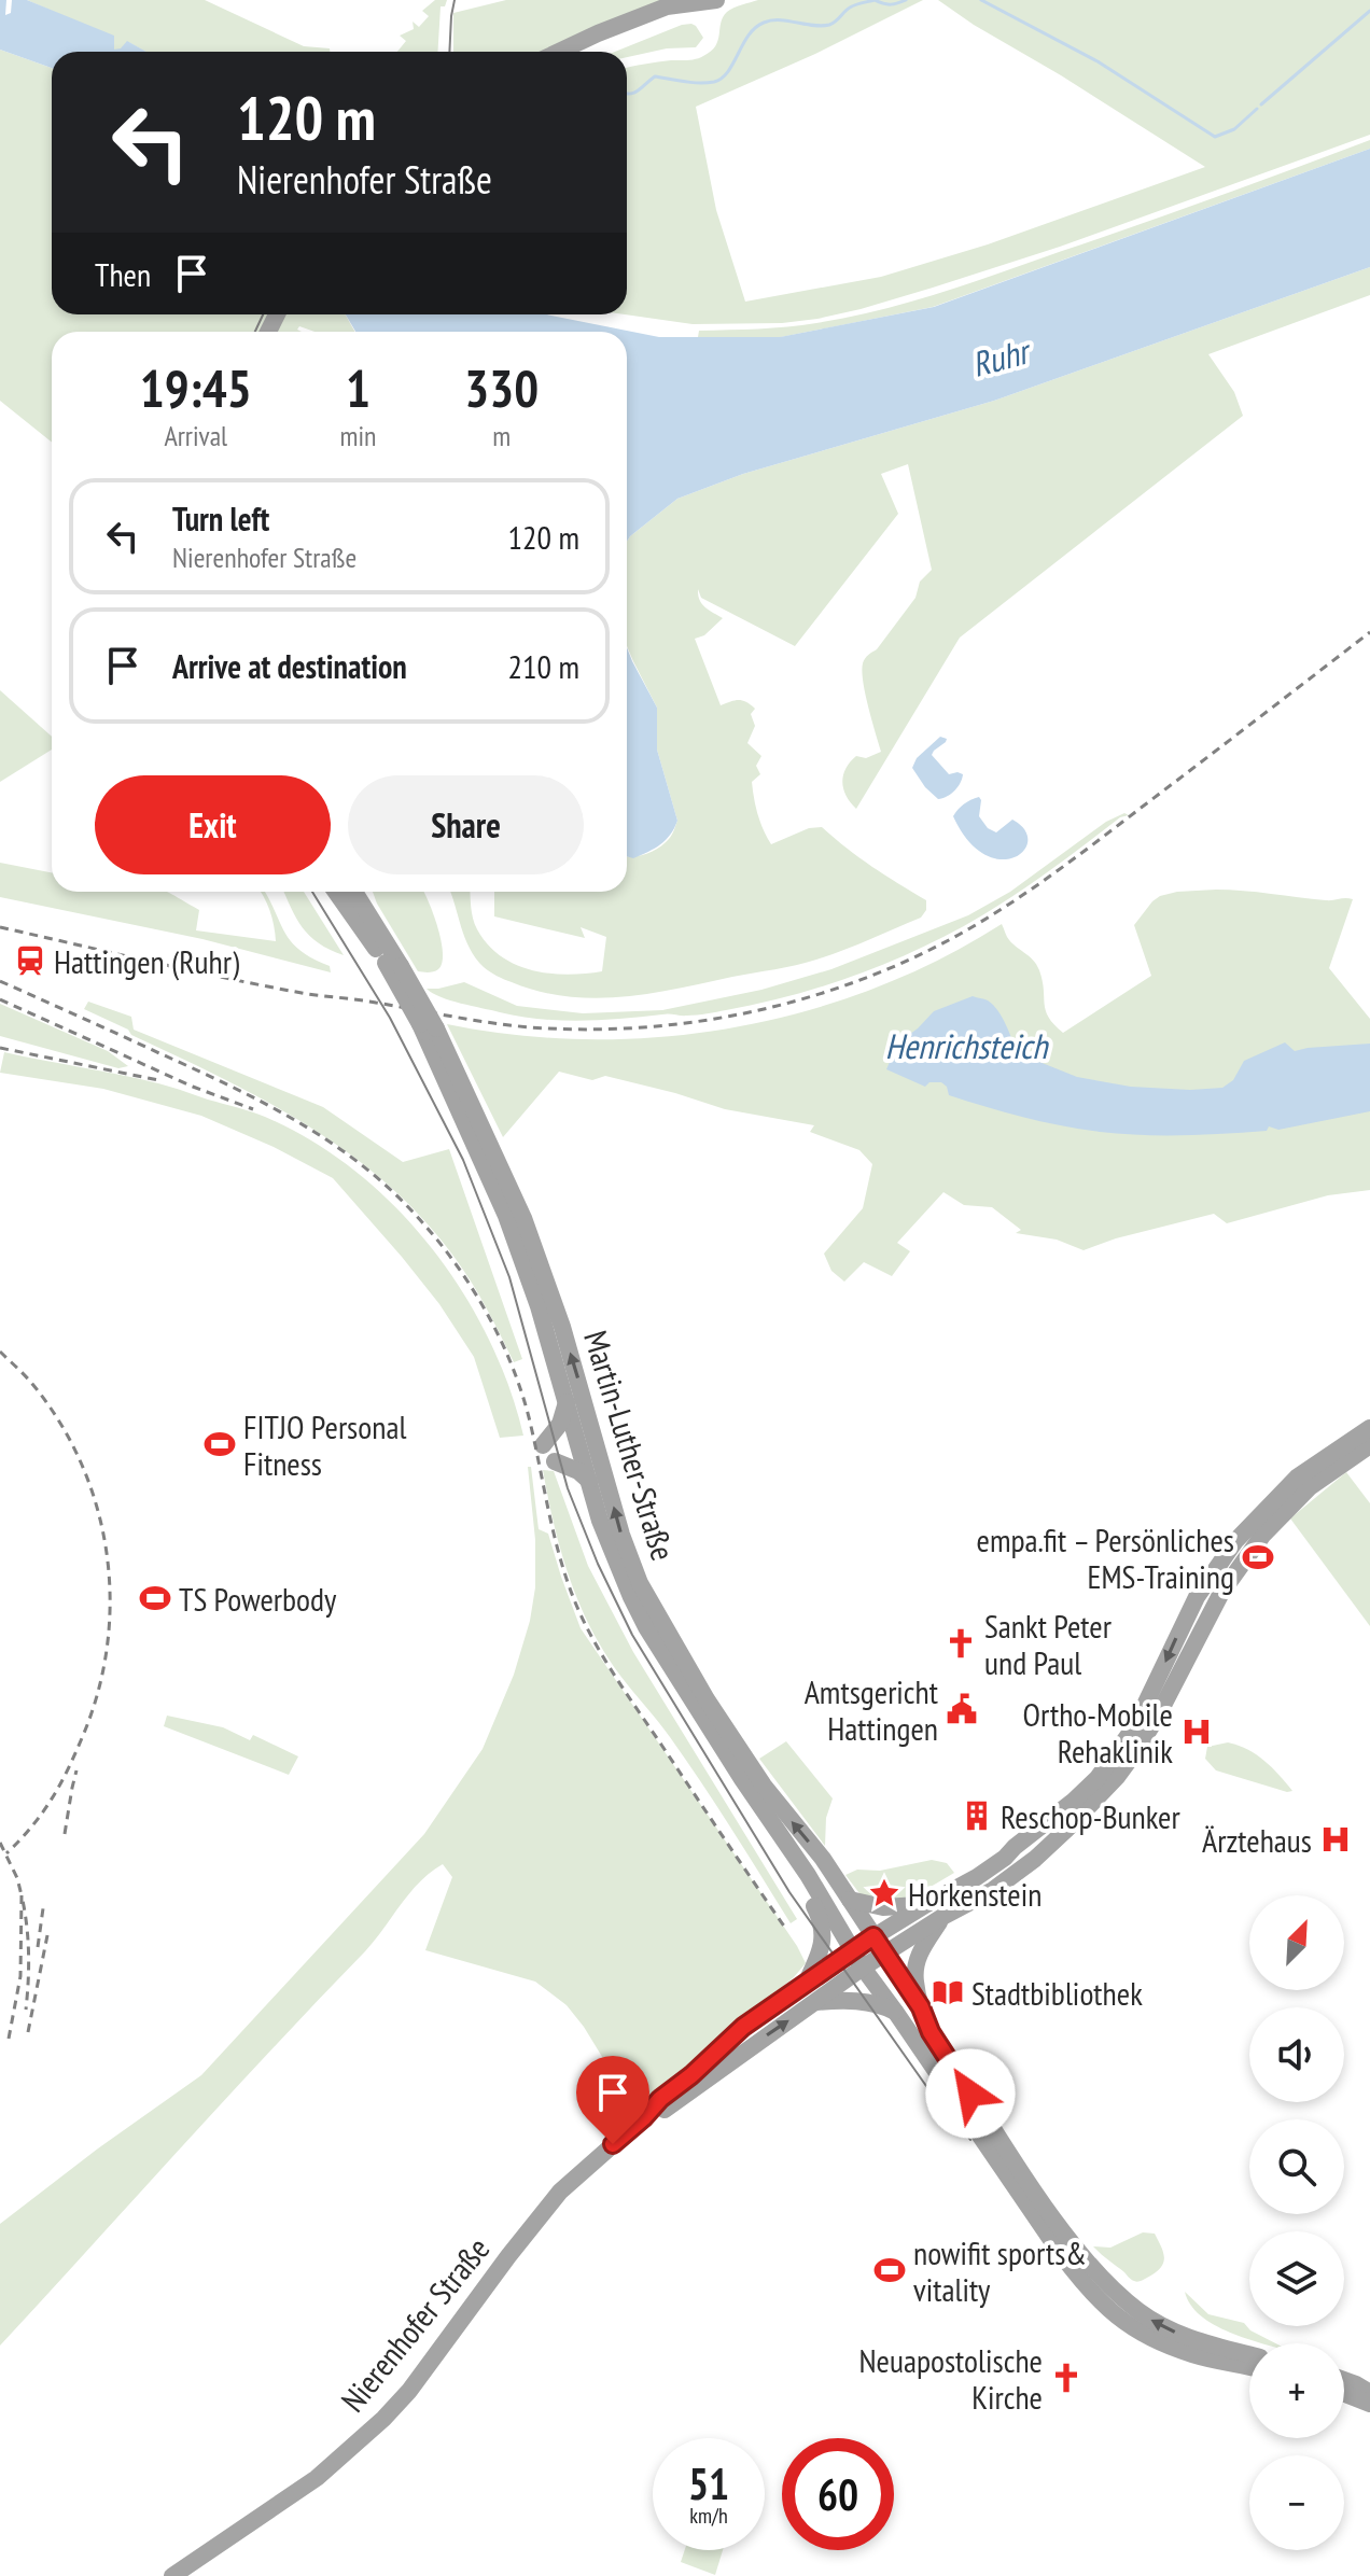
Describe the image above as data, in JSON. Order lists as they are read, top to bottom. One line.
{"streets":{"main road":["Martin-Luther-Straße","Nierenhofer Straße"]},"crossings":[["Martin-Luther-Straße","Nierenhofer Straße"]],"water":["Ruhr","Henrichsteich"],"places":{"station":["Hattingen (Ruhr)"],"sports":["FITJO Personal Fitness","empa.fit – Persönliches EMS-Training","TS Powerbody","nowifit sports& vitality"],"church":["Sankt Peter und Paul","Neuapostolische Kirche"],"public building":["Amtsgericht Hattingen"],"hospital":["Ortho-Mobile Rehaklinik","Ärztehaus"],"building":["Reschop-Bunker"],"place":["Horkenstein"],"library":["Stadtbibliothek"]},"north":"top right","page":{"turn":["120 m","Nierenhofer Straße"],"then":"Then","eta":["19:45","Arrival","1","min","330","m"],"list":[{"name":"Turn left","note":"Nierenhofer Straße","value":"120 m"},{"name":"Arrive at destination","value":"210 m"}],"buttons":["Exit","Share"],"map_buttons":["+","−"],"speed":"51 km/h","limit":"60"}}
